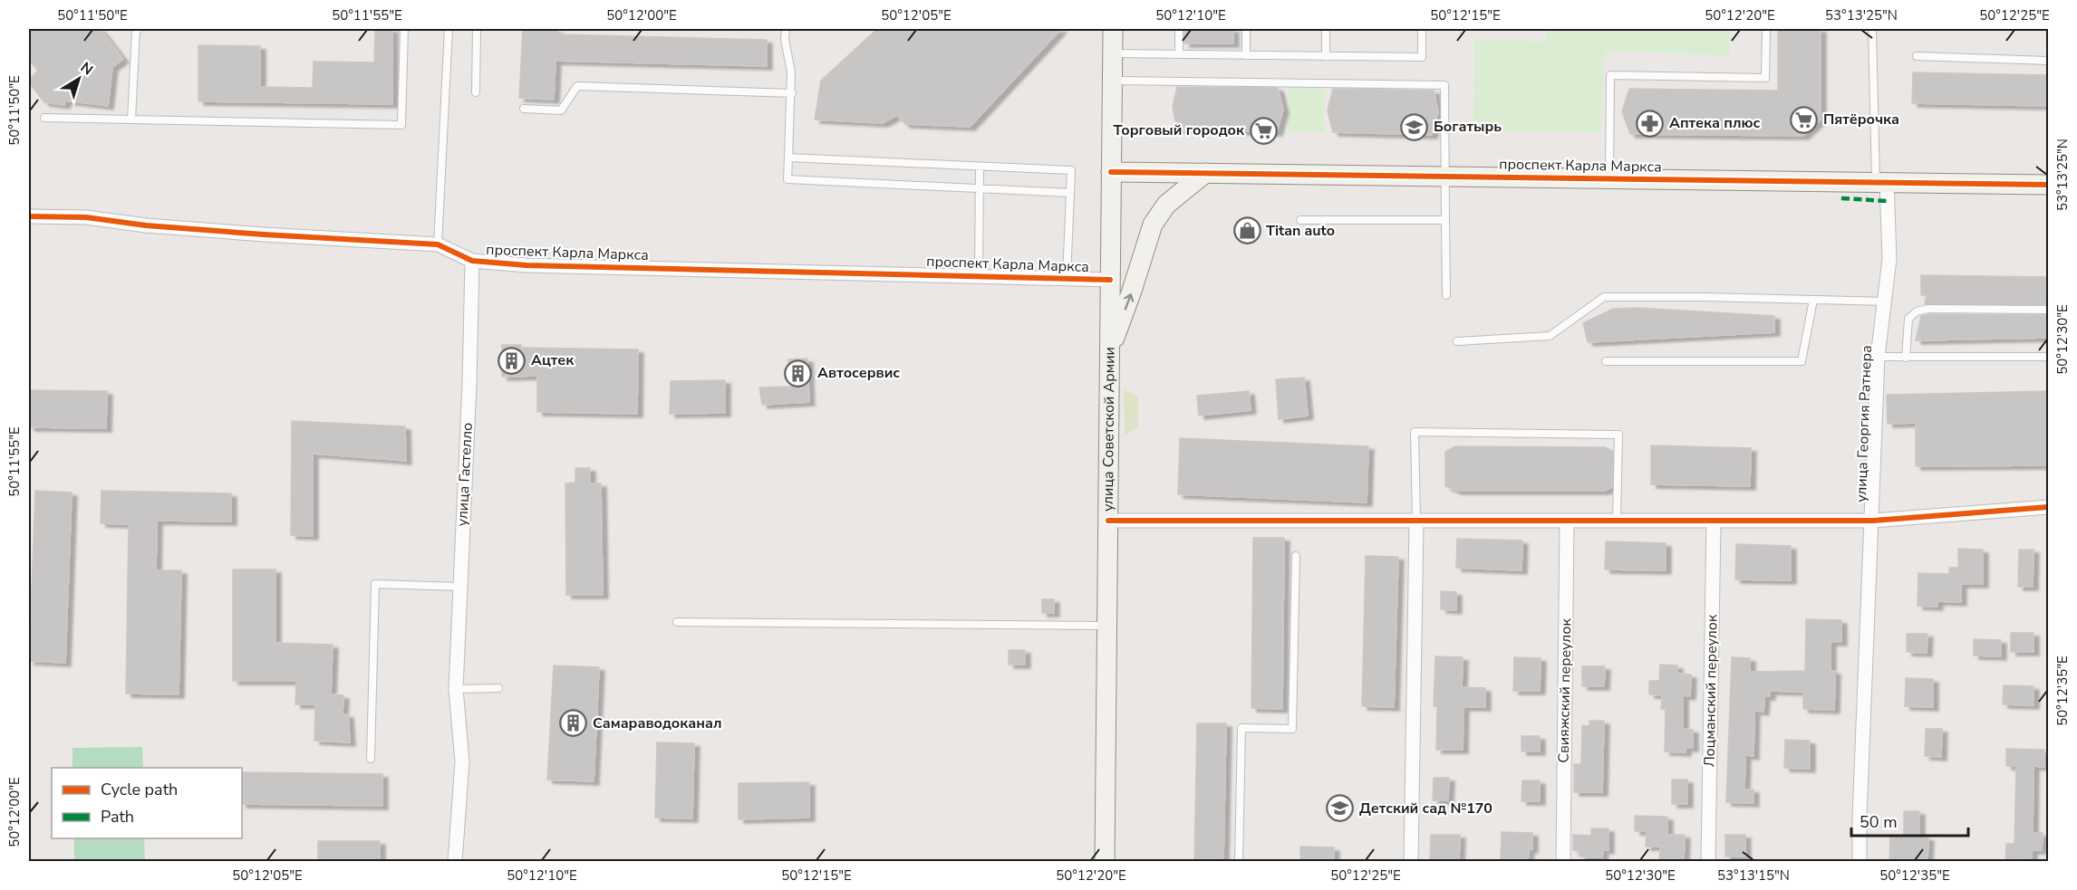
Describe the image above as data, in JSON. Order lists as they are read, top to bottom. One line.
{"streets":{"street":["проспект Карла Маркса","улица Георгия Ратнера","улица Советской Армии","улица Гастелло","Свияжский переулок","Лоцманский переулок"]},"crossings":[["проспект Карла Маркса","улица Георгия Ратнера"],["проспект Карла Маркса","улица Советской Армии"],["проспект Карла Маркса","улица Гастелло"]],"places":{"supermarket":["Пятёрочка","Торговый городок"],"pharmacy":["Аптека плюс"],"school or university":["Богатырь","Детский сад №170"],"shop":["Titan auto"],"building":["Ацтек","Автосервис","Самараводоканал"]},"legend":["Cycle path","Path"],"scale_bar":"50 m","north":"top right","coordinates":["50°11'50\"E","50°11'55\"E","50°12'00\"E","50°12'05\"E","50°12'10\"E","50°12'15\"E","50°12'20\"E","53°13'25\"N","50°12'25\"E","50°12'30\"E","50°12'35\"E","53°13'15\"N"]}
